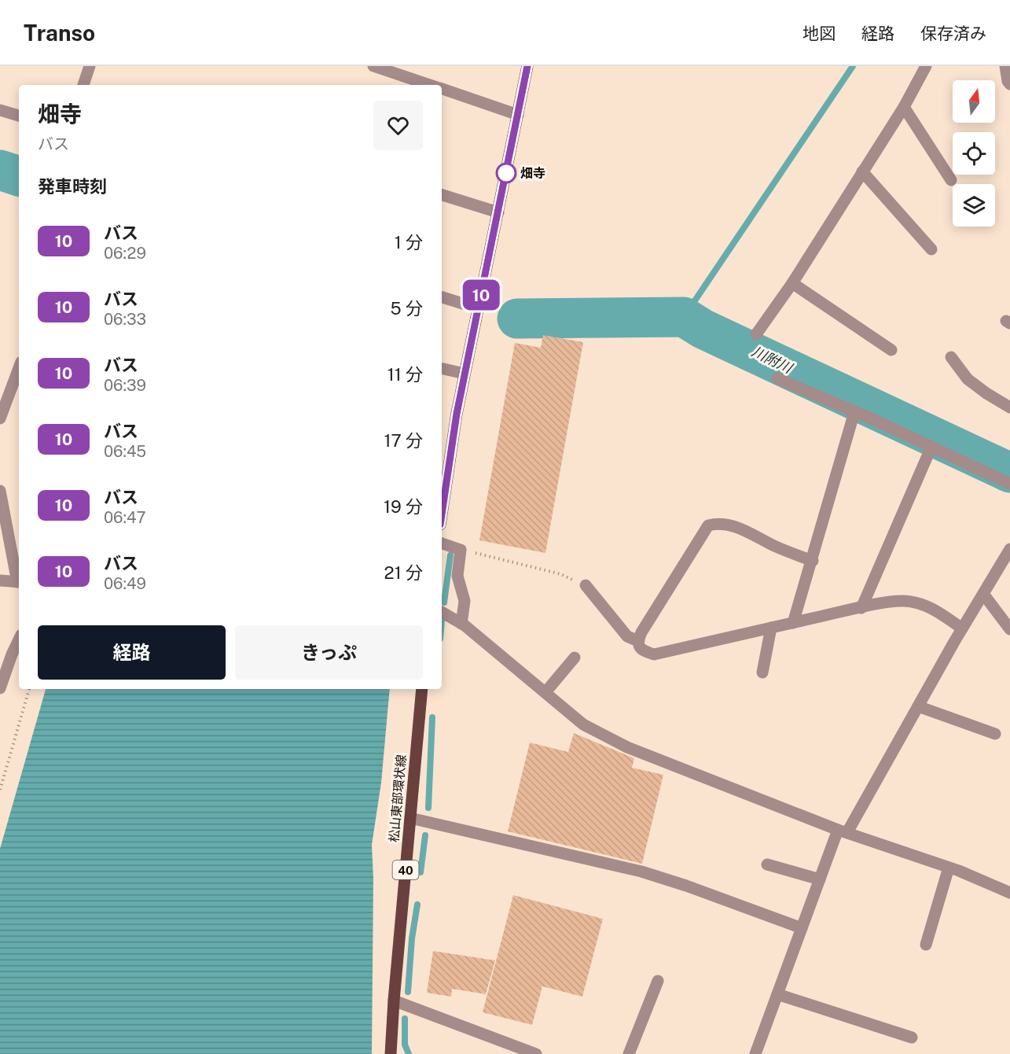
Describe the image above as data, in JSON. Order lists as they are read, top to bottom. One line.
{"streets":{"main road":["松山東部環状線","40"]},"water":["川附川"],"places":["畑寺"],"lines":["bus line 10"],"north":"top","page":{"header":"Transo","nav":["地図","経路","保存済み"],"on_map":"10","heading":[["畑寺","バス"],"発車時刻"],"list":[{"mark":"10","name":"バス","note":"06:29","value":"1 分"},{"mark":"10","name":"バス","note":"06:33","value":"5 分"},{"mark":"10","name":"バス","note":"06:39","value":"11 分"},{"mark":"10","name":"バス","note":"06:45","value":"17 分"},{"mark":"10","name":"バス","note":"06:47","value":"19 分"},{"mark":"10","name":"バス","note":"06:49","value":"21 分"}],"buttons":["経路","きっぷ"]}}
